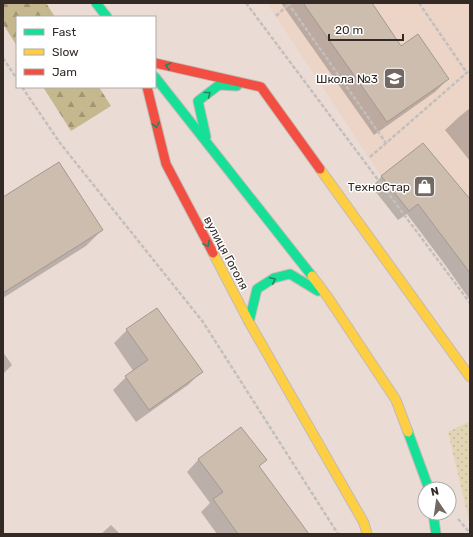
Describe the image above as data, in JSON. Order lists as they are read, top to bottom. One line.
{"streets":{"street":["вулиця Гоголя"]},"places":{"school or university":["Школа №3"],"shop":["ТехноСтар"]},"legend":["Fast","Slow","Jam"],"scale_bar":"20 m","north":"top"}
